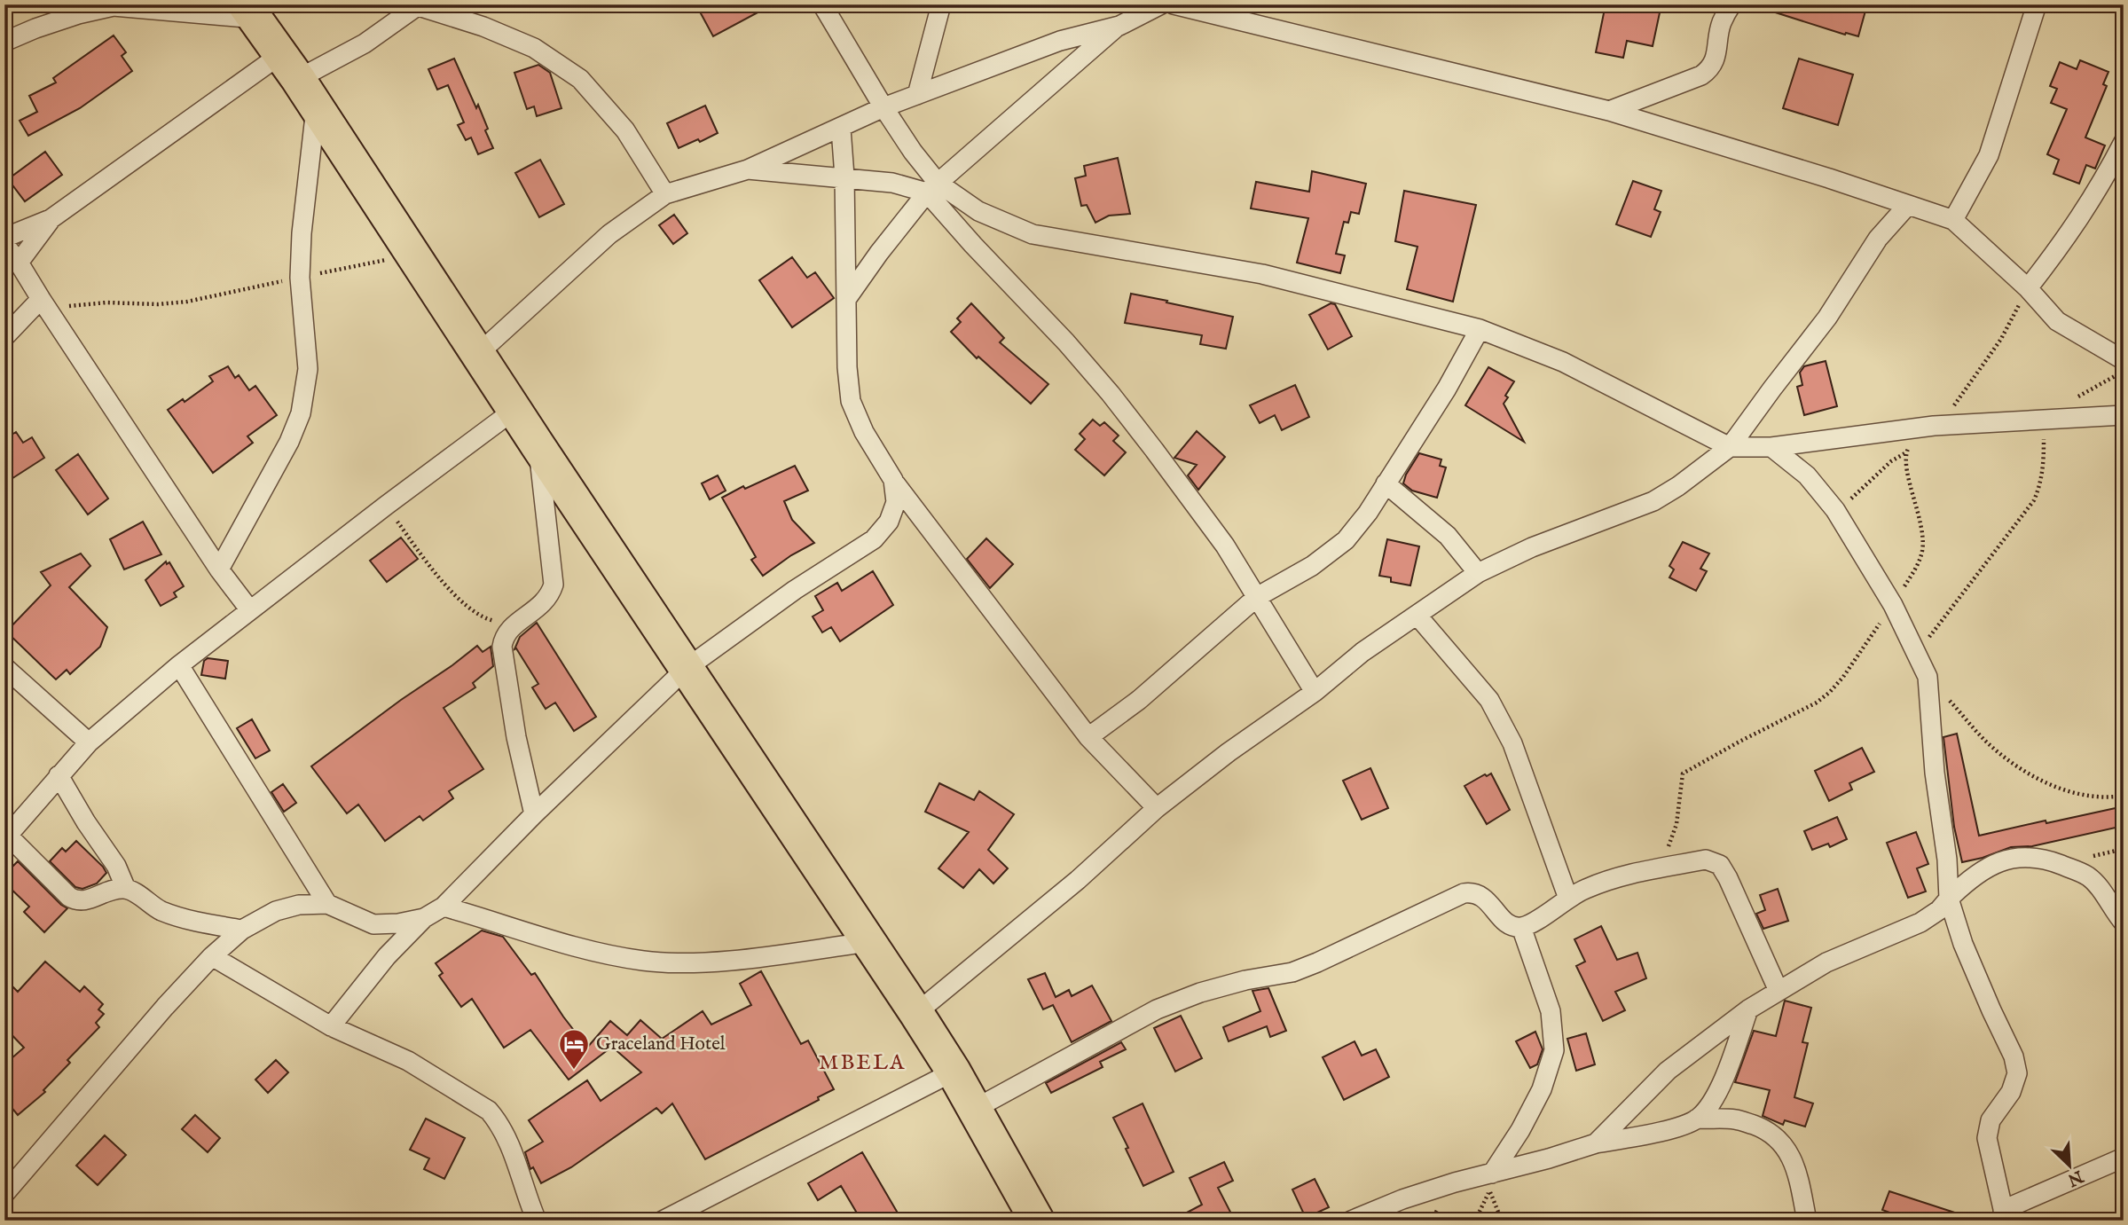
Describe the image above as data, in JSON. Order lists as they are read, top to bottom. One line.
{"districts":["MBELA"],"places":{"hotel":["Graceland Hotel"]},"north":"bottom right"}
